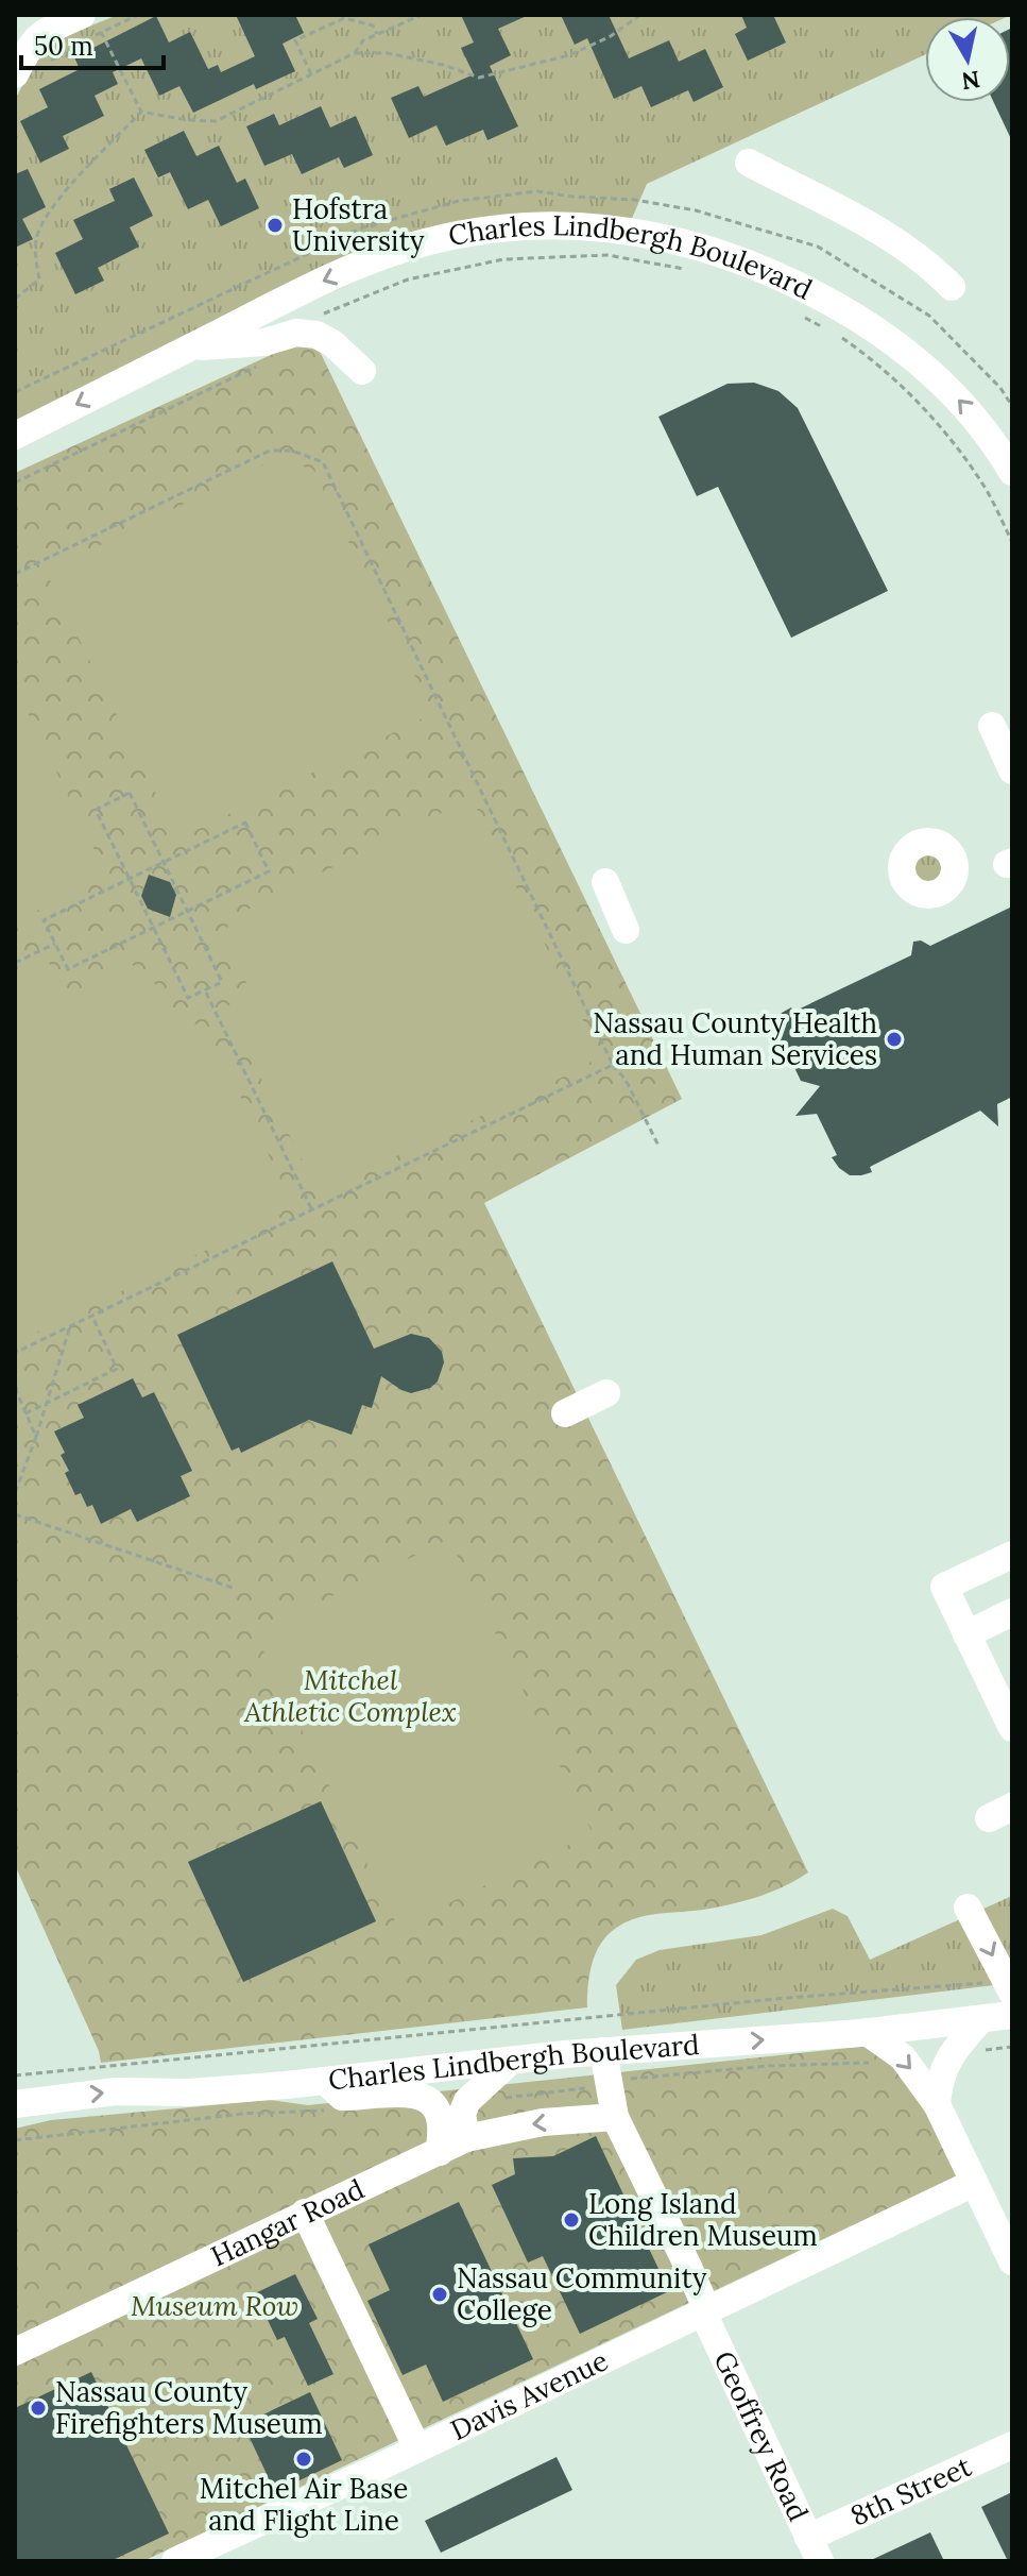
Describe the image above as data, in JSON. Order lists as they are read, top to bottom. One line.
{"streets":{"street":["Charles Lindbergh Boulevard","Hangar Road","Davis Avenue","Geoffrey Road","8th Street"]},"crossings":[["Charles Lindbergh Boulevard","Geoffrey Road"],["Hangar Road","Geoffrey Road"],["Davis Avenue","Geoffrey Road"],["Geoffrey Road","8th Street"]],"parks":["Mitchel Athletic Complex","Museum Row"],"places":["Hofstra University","Nassau County Health and Human Services","Long Island Children Museum","Nassau Community College","Nassau County Firefighters Museum","Mitchel Air Base and Flight Line"],"scale_bar":"50 m","north":"bottom"}
